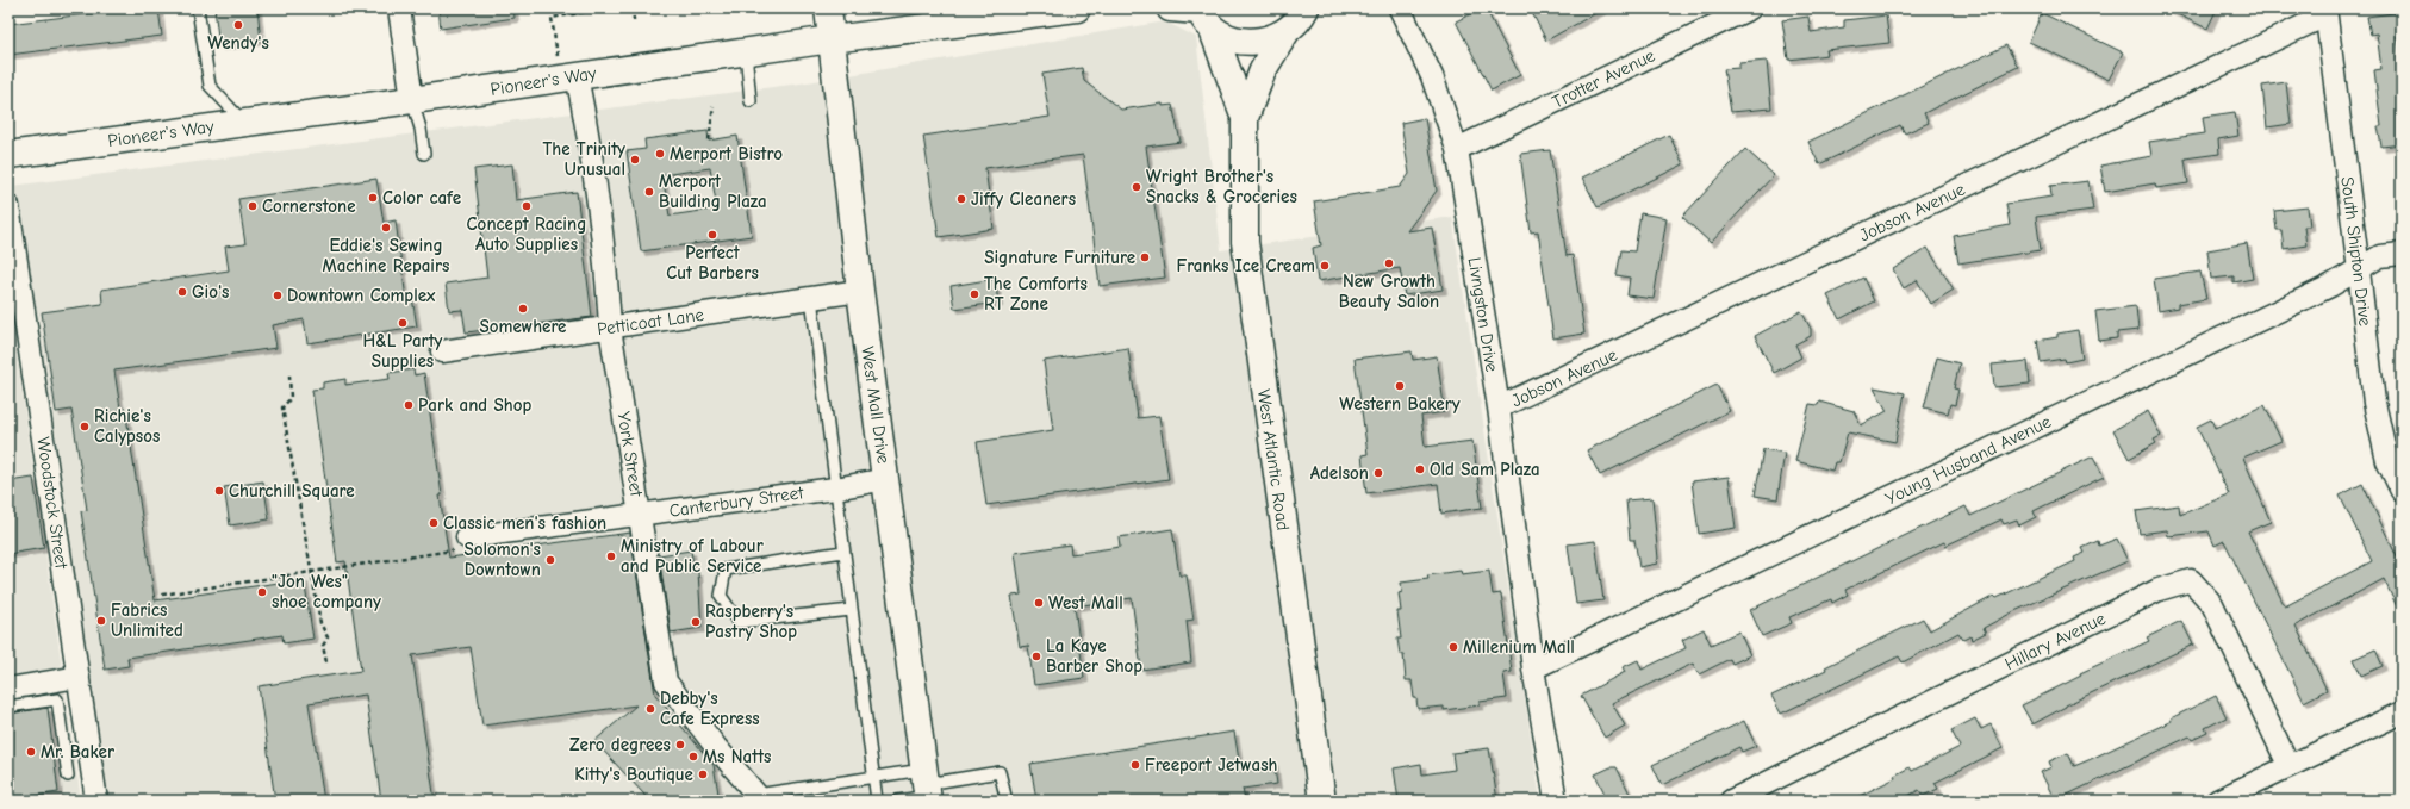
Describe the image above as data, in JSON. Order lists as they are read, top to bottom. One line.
{"streets":{"main road":["Pioneer's Way","West Mall Drive","West Atlantic Road"],"street":["Trotter Avenue","Jobson Avenue","South Shipton Drive","Livngston Drive","Petticoat Lane","York Street","Young Husband Avenue","Canterbury Street","Woodstock Street","Hillary Avenue"]},"crossings":[["Trotter Avenue","Livngston Drive"],["Pioneer's Way","West Mall Drive"],["Pioneer's Way","York Street"],["Jobson Avenue","South Shipton Drive"],["Jobson Avenue","Livngston Drive"],["South Shipton Drive","Young Husband Avenue"],["Livngston Drive","Young Husband Avenue"],["Petticoat Lane","West Mall Drive"],["Petticoat Lane","York Street"],["West Mall Drive","Canterbury Street"],["York Street","Canterbury Street"]],"places":["Wendy's","Merport Bistro","The Trinity Unusual","Wright Brother's Snacks & Groceries","Merport Building Plaza","Color cafe","Jiffy Cleaners","Cornerstone","Concept Racing Auto Supplies","Eddie's Sewing Machine Repairs","Perfect Cut Barbers","Signature Furniture","New Growth Beauty Salon","Franks Ice Cream","Gio's","The Comforts RT Zone","Downtown Complex","Somewhere","H&L Party Supplies","Western Bakery","Park and Shop","Richie's Calypsos","Old Sam Plaza","Adelson","Churchill Square","Classic men's fashion","Ministry of Labour and Public Service","Solomon's Downtown","\"Jon Wes\" shoe company","West Mall","Fabrics Unlimited","Raspberry's Pastry Shop","Millenium Mall","La Kaye Barber Shop","Debby's Cafe Express","Zero degrees","Mr. Baker","Ms Natts","Freeport Jetwash","Kitty's Boutique"]}
